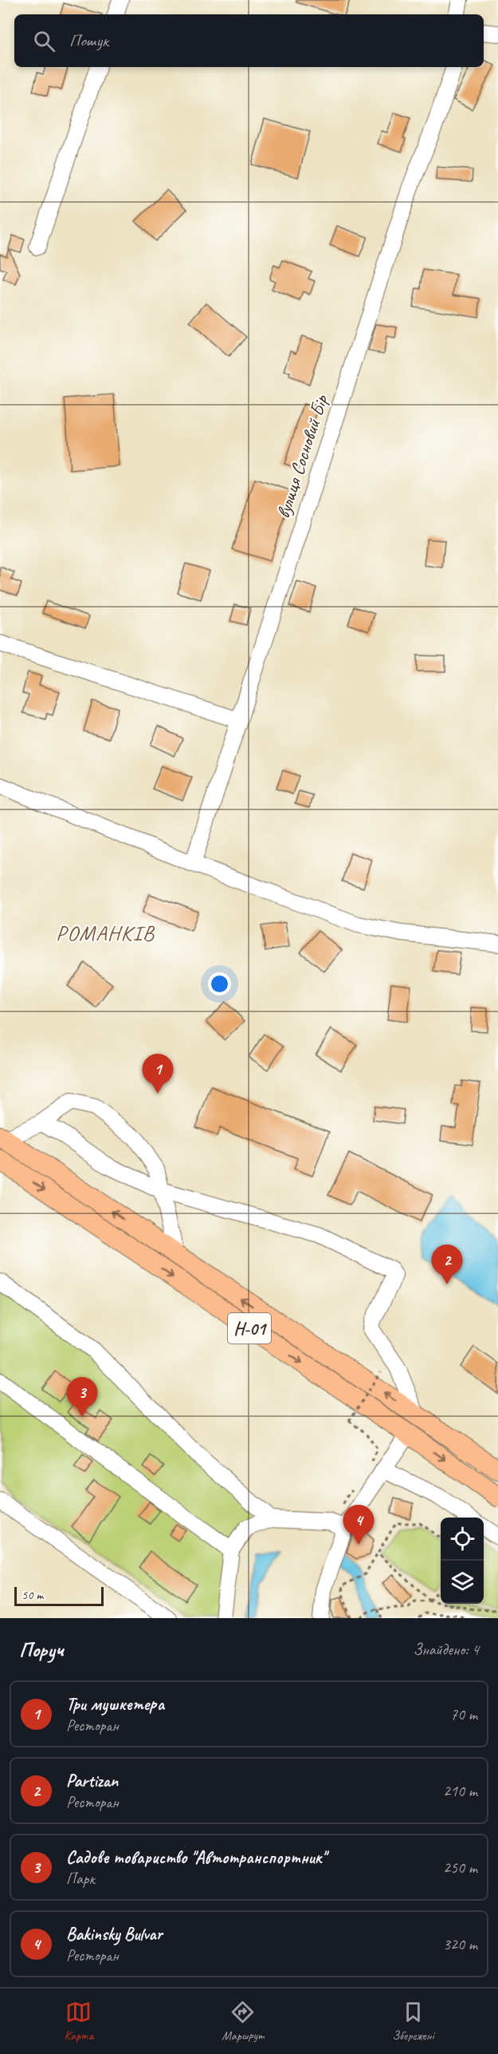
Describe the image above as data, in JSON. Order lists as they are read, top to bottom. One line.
{"streets":{"main road":["Н-01"],"street":["вулиця Сосновий Бір"]},"districts":["РОМАНКІВ"],"scale_bar":"50 m","page":{"search":"Пошук","pins":["1","2","3","4"],"scale":"50 m","heading":["Поруч","Знайдено: 4"],"list":[{"mark":"1","name":"Три мушкетера","note":"Ресторан","value":"70 m"},{"mark":"2","name":"Partizan","note":"Ресторан","value":"210 m"},{"mark":"3","name":"Садове товариство \"Автотранспортник\"","note":"Парк","value":"250 m"},{"mark":"4","name":"Bakinsky Bulvar","note":"Ресторан","value":"320 m"}],"nav":["Карта","Маршрут","Збережені"]}}
